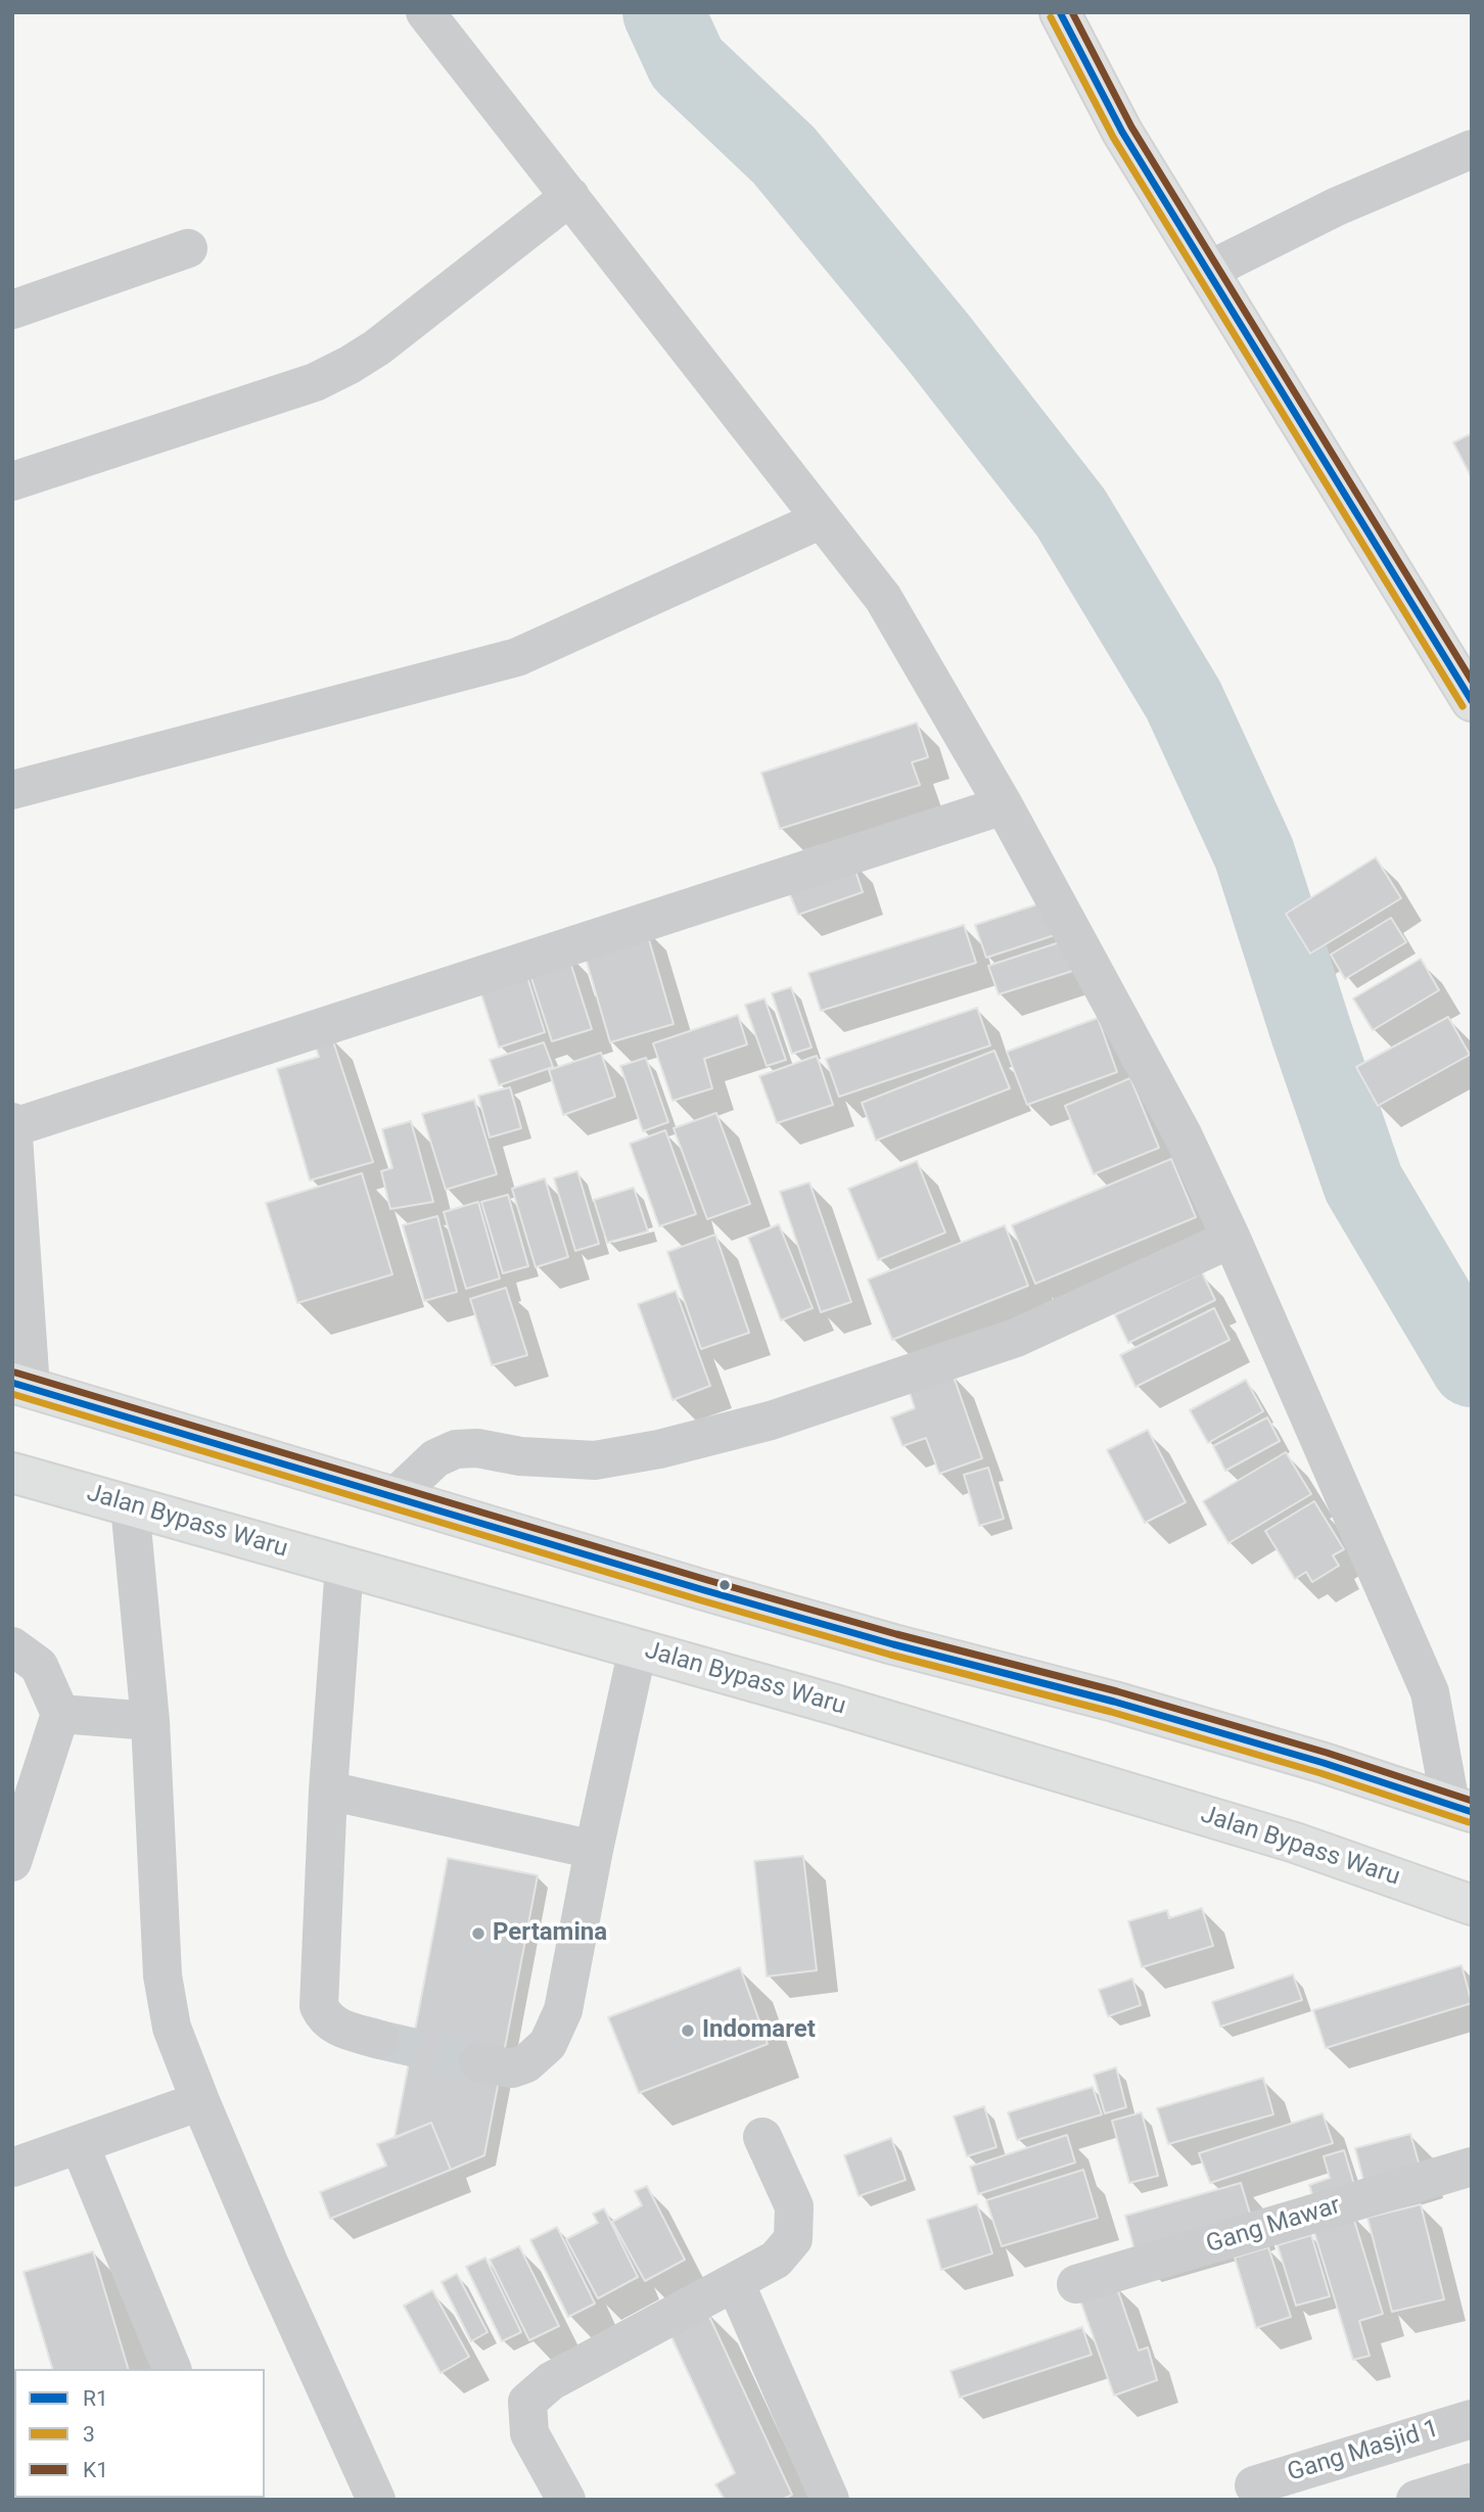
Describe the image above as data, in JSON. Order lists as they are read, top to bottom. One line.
{"streets":{"highway":["Jalan Bypass Waru"],"street":["Gang Mawar","Gang Masjid 1"]},"places":["Pertamina","Indomaret"],"lines":["transit line R1","transit line K1","transit line 3"],"legend":["R1","3","K1"]}
